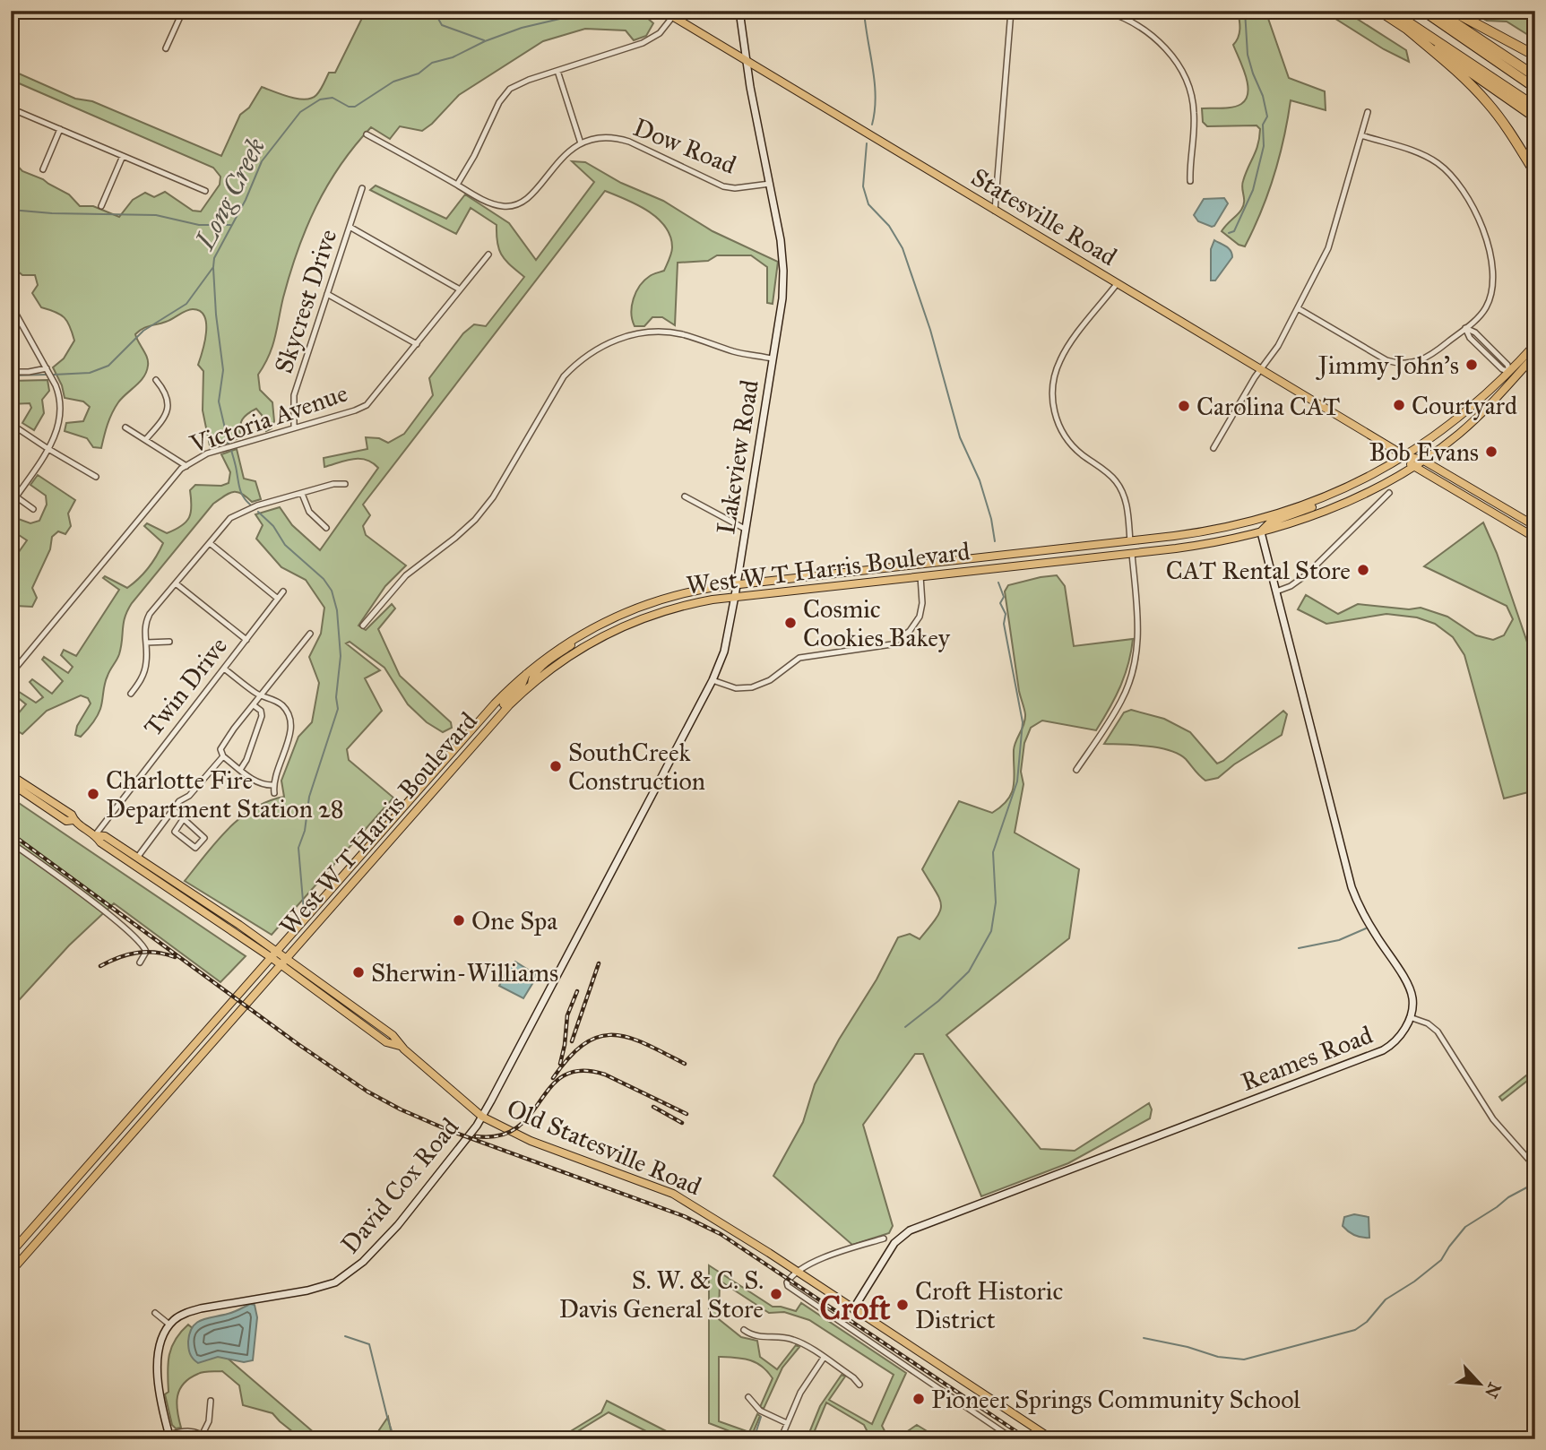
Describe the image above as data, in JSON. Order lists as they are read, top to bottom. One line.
{"streets":{"main road":["Statesville Road","Lakeview Road","West W T Harris Boulevard","Reames Road","Old Statesville Road","David Cox Road"],"street":["Dow Road","Skycrest Drive","Victoria Avenue","Twin Drive"]},"crossings":[["Dow Road","Lakeview Road"],["Statesville Road","Lakeview Road"],["Statesville Road","West W T Harris Boulevard"],["Skycrest Drive","Victoria Avenue"],["Lakeview Road","West W T Harris Boulevard"],["Lakeview Road","Old Statesville Road"],["Lakeview Road","David Cox Road"],["West W T Harris Boulevard","Old Statesville Road"],["Twin Drive","Old Statesville Road"],["Reames Road","Old Statesville Road"],["Old Statesville Road","David Cox Road"]],"districts":["Croft"],"water":["Long Creek"],"places":["Jimmy John's","Courtyard","Carolina CAT","Bob Evans","CAT Rental Store","Cosmic Cookies Bakey","SouthCreek Construction","Charlotte Fire Department Station 28","One Spa","Sherwin-Williams","S. W. & C. S. Davis General Store","Croft Historic District","Pioneer Springs Community School"],"north":"bottom right"}
